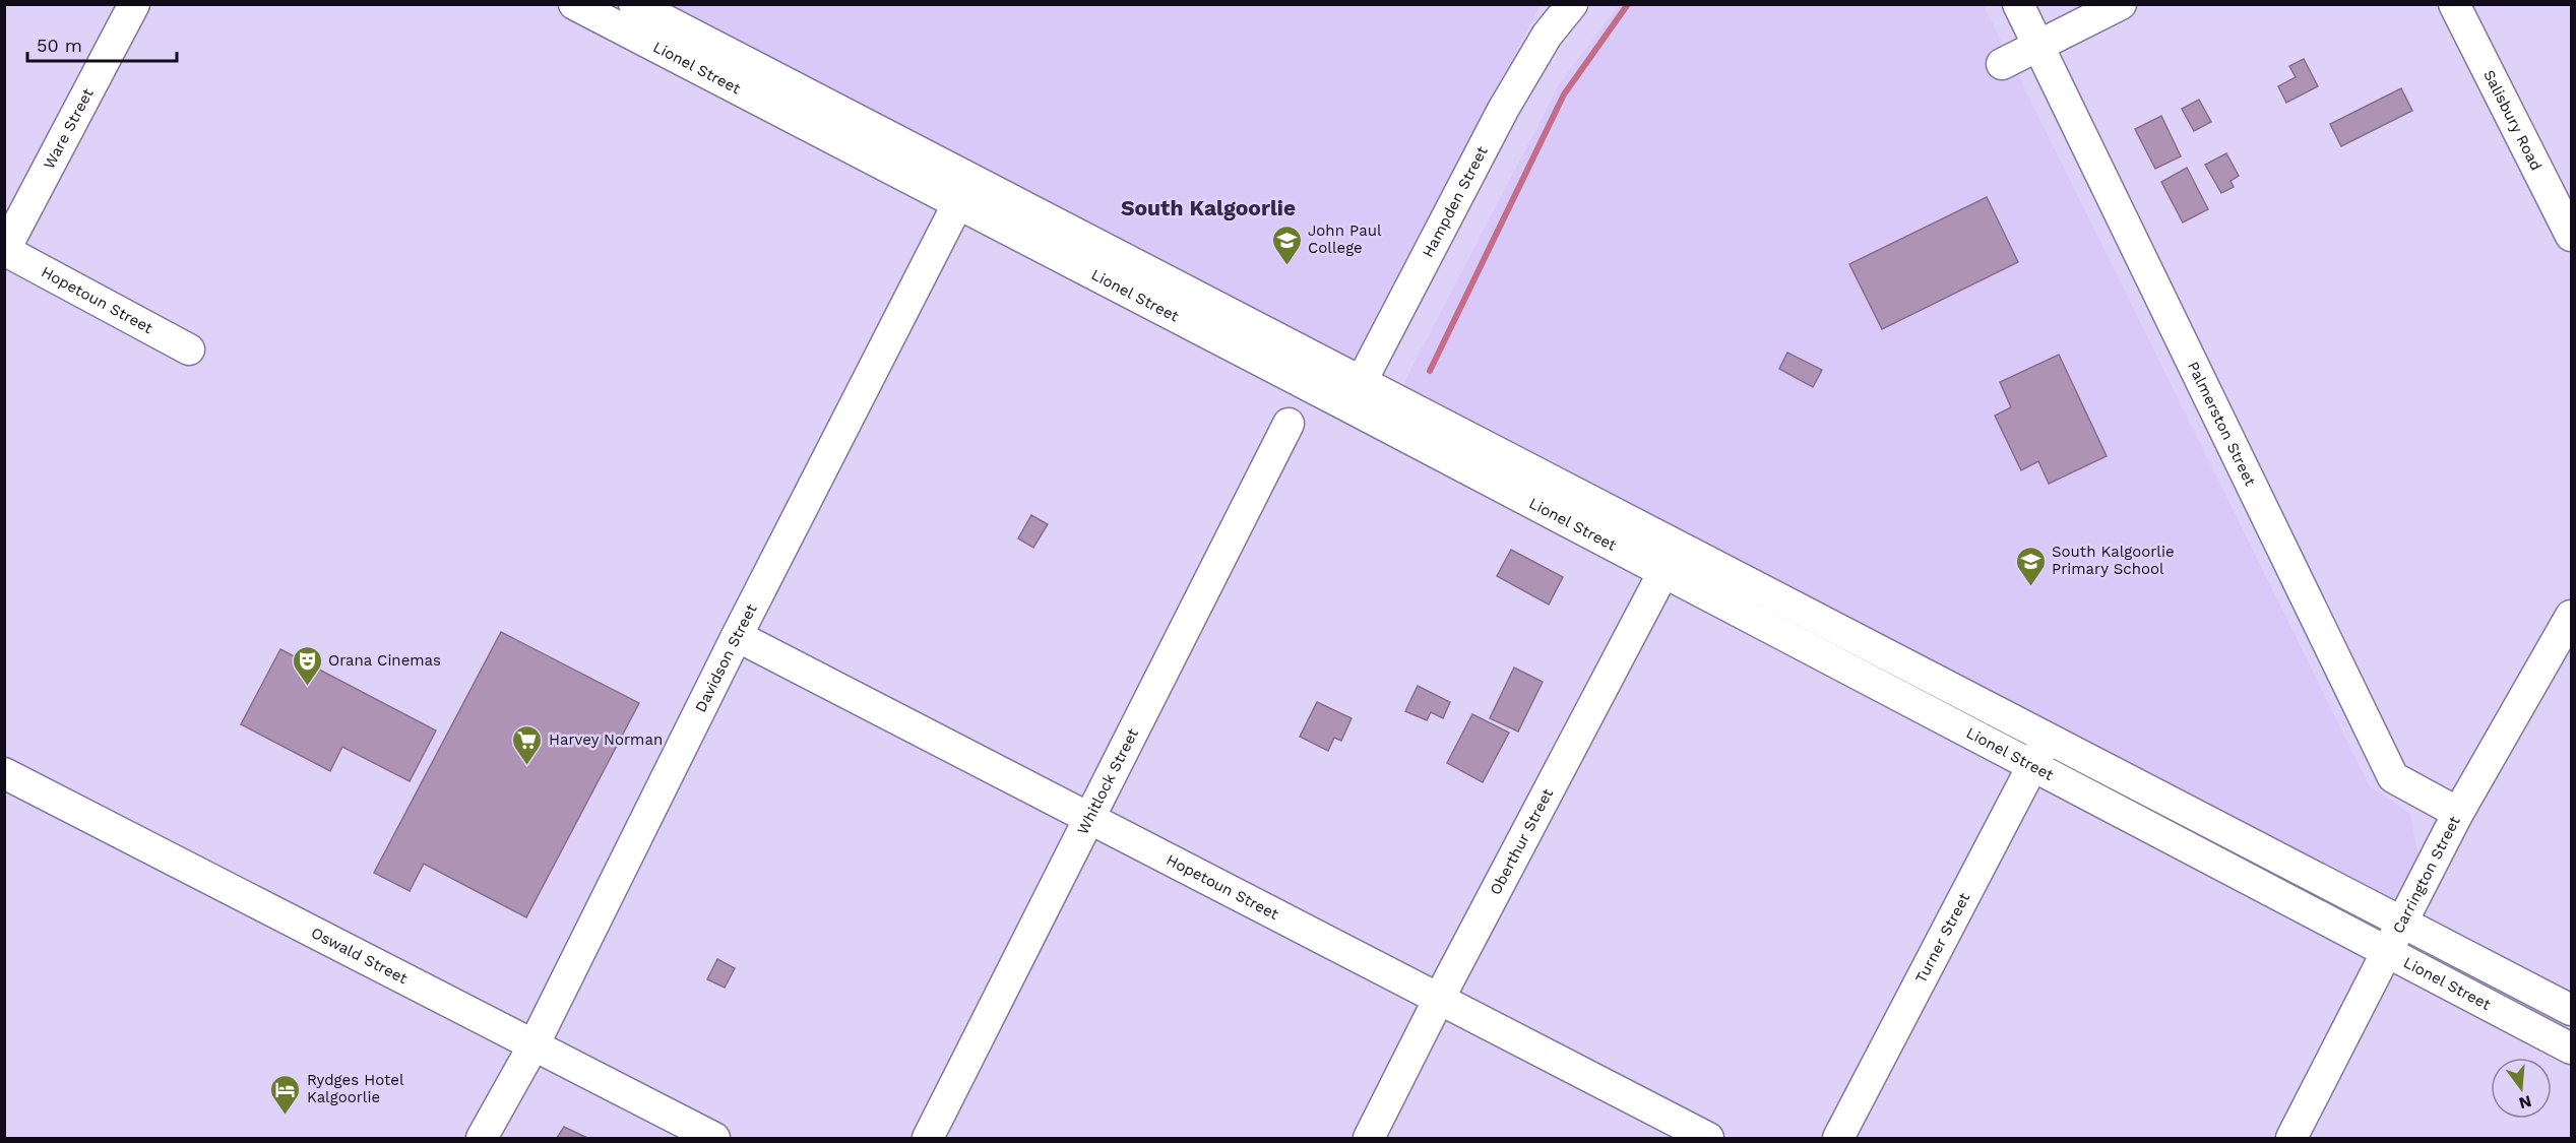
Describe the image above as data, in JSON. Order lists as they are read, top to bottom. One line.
{"streets":{"street":["Lionel Street","Salisbury Road","Ware Street","Hampden Street","Hopetoun Street","Palmerston Street","Davidson Street","Whitlock Street","Oberthur Street","Carrington Street","Turner Street","Oswald Street"]},"crossings":[["Lionel Street","Hampden Street"],["Lionel Street","Davidson Street"],["Lionel Street","Oberthur Street"],["Lionel Street","Carrington Street"],["Lionel Street","Turner Street"],["Ware Street","Hopetoun Street"],["Hopetoun Street","Davidson Street"],["Hopetoun Street","Whitlock Street"],["Hopetoun Street","Oberthur Street"],["Palmerston Street","Carrington Street"],["Davidson Street","Oswald Street"]],"districts":["South Kalgoorlie"],"places":{"school or university":["John Paul College","South Kalgoorlie Primary School"],"theatre":["Orana Cinemas"],"supermarket":["Harvey Norman"],"hotel":["Rydges Hotel Kalgoorlie"]},"scale_bar":"50 m","north":"bottom"}
